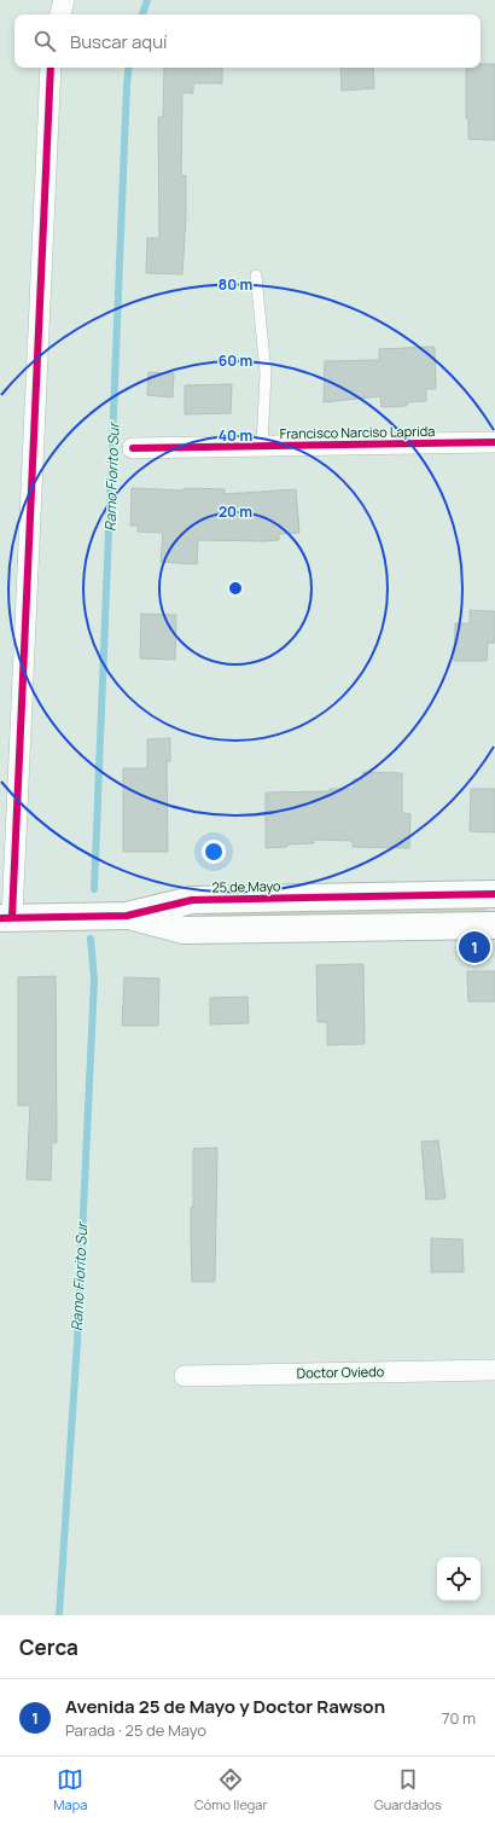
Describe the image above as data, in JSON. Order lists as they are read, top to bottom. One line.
{"streets":{"street":["Francisco Narciso Laprida","25 de Mayo","Doctor Oviedo"]},"water":["Ramo Fiorito Sur"],"page":{"search":"Buscar aquí","pins":"1","heading":"Cerca","list":[{"mark":"1","name":"Avenida 25 de Mayo y Doctor Rawson","note":"Parada · 25 de Mayo","value":"70 m"}],"nav":["Mapa","Cómo llegar","Guardados"]},"rings":["80 m","60 m","40 m","20 m"]}
